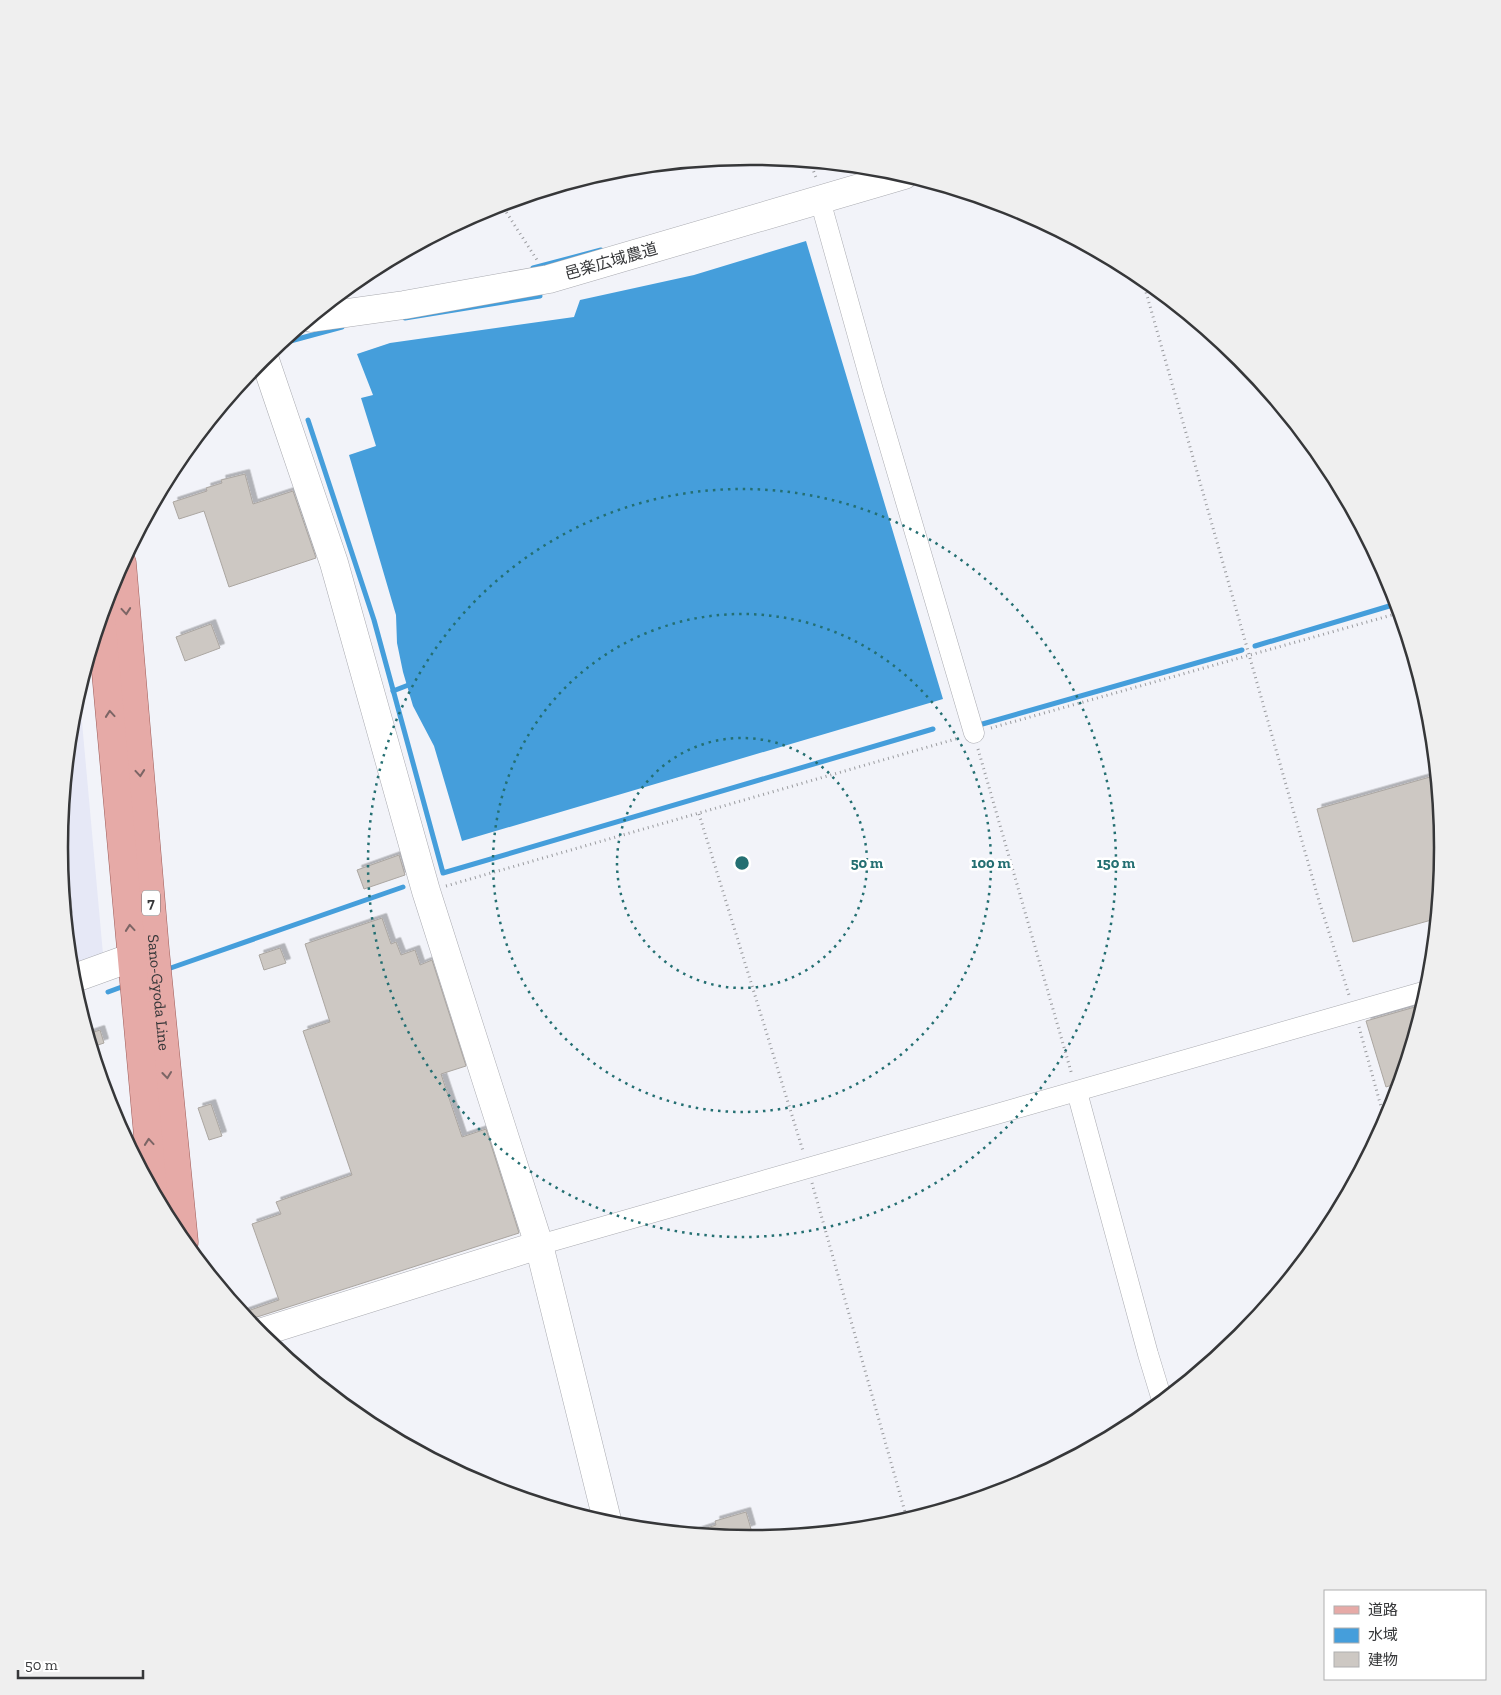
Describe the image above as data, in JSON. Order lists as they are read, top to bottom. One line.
{"streets":{"main road":["7","Sano-Gyoda Line"],"street":["邑楽広域農道"]},"legend":["道路","水域","建物"],"scale_bar":"50 m","rings":["50 m","100 m","150 m"]}
